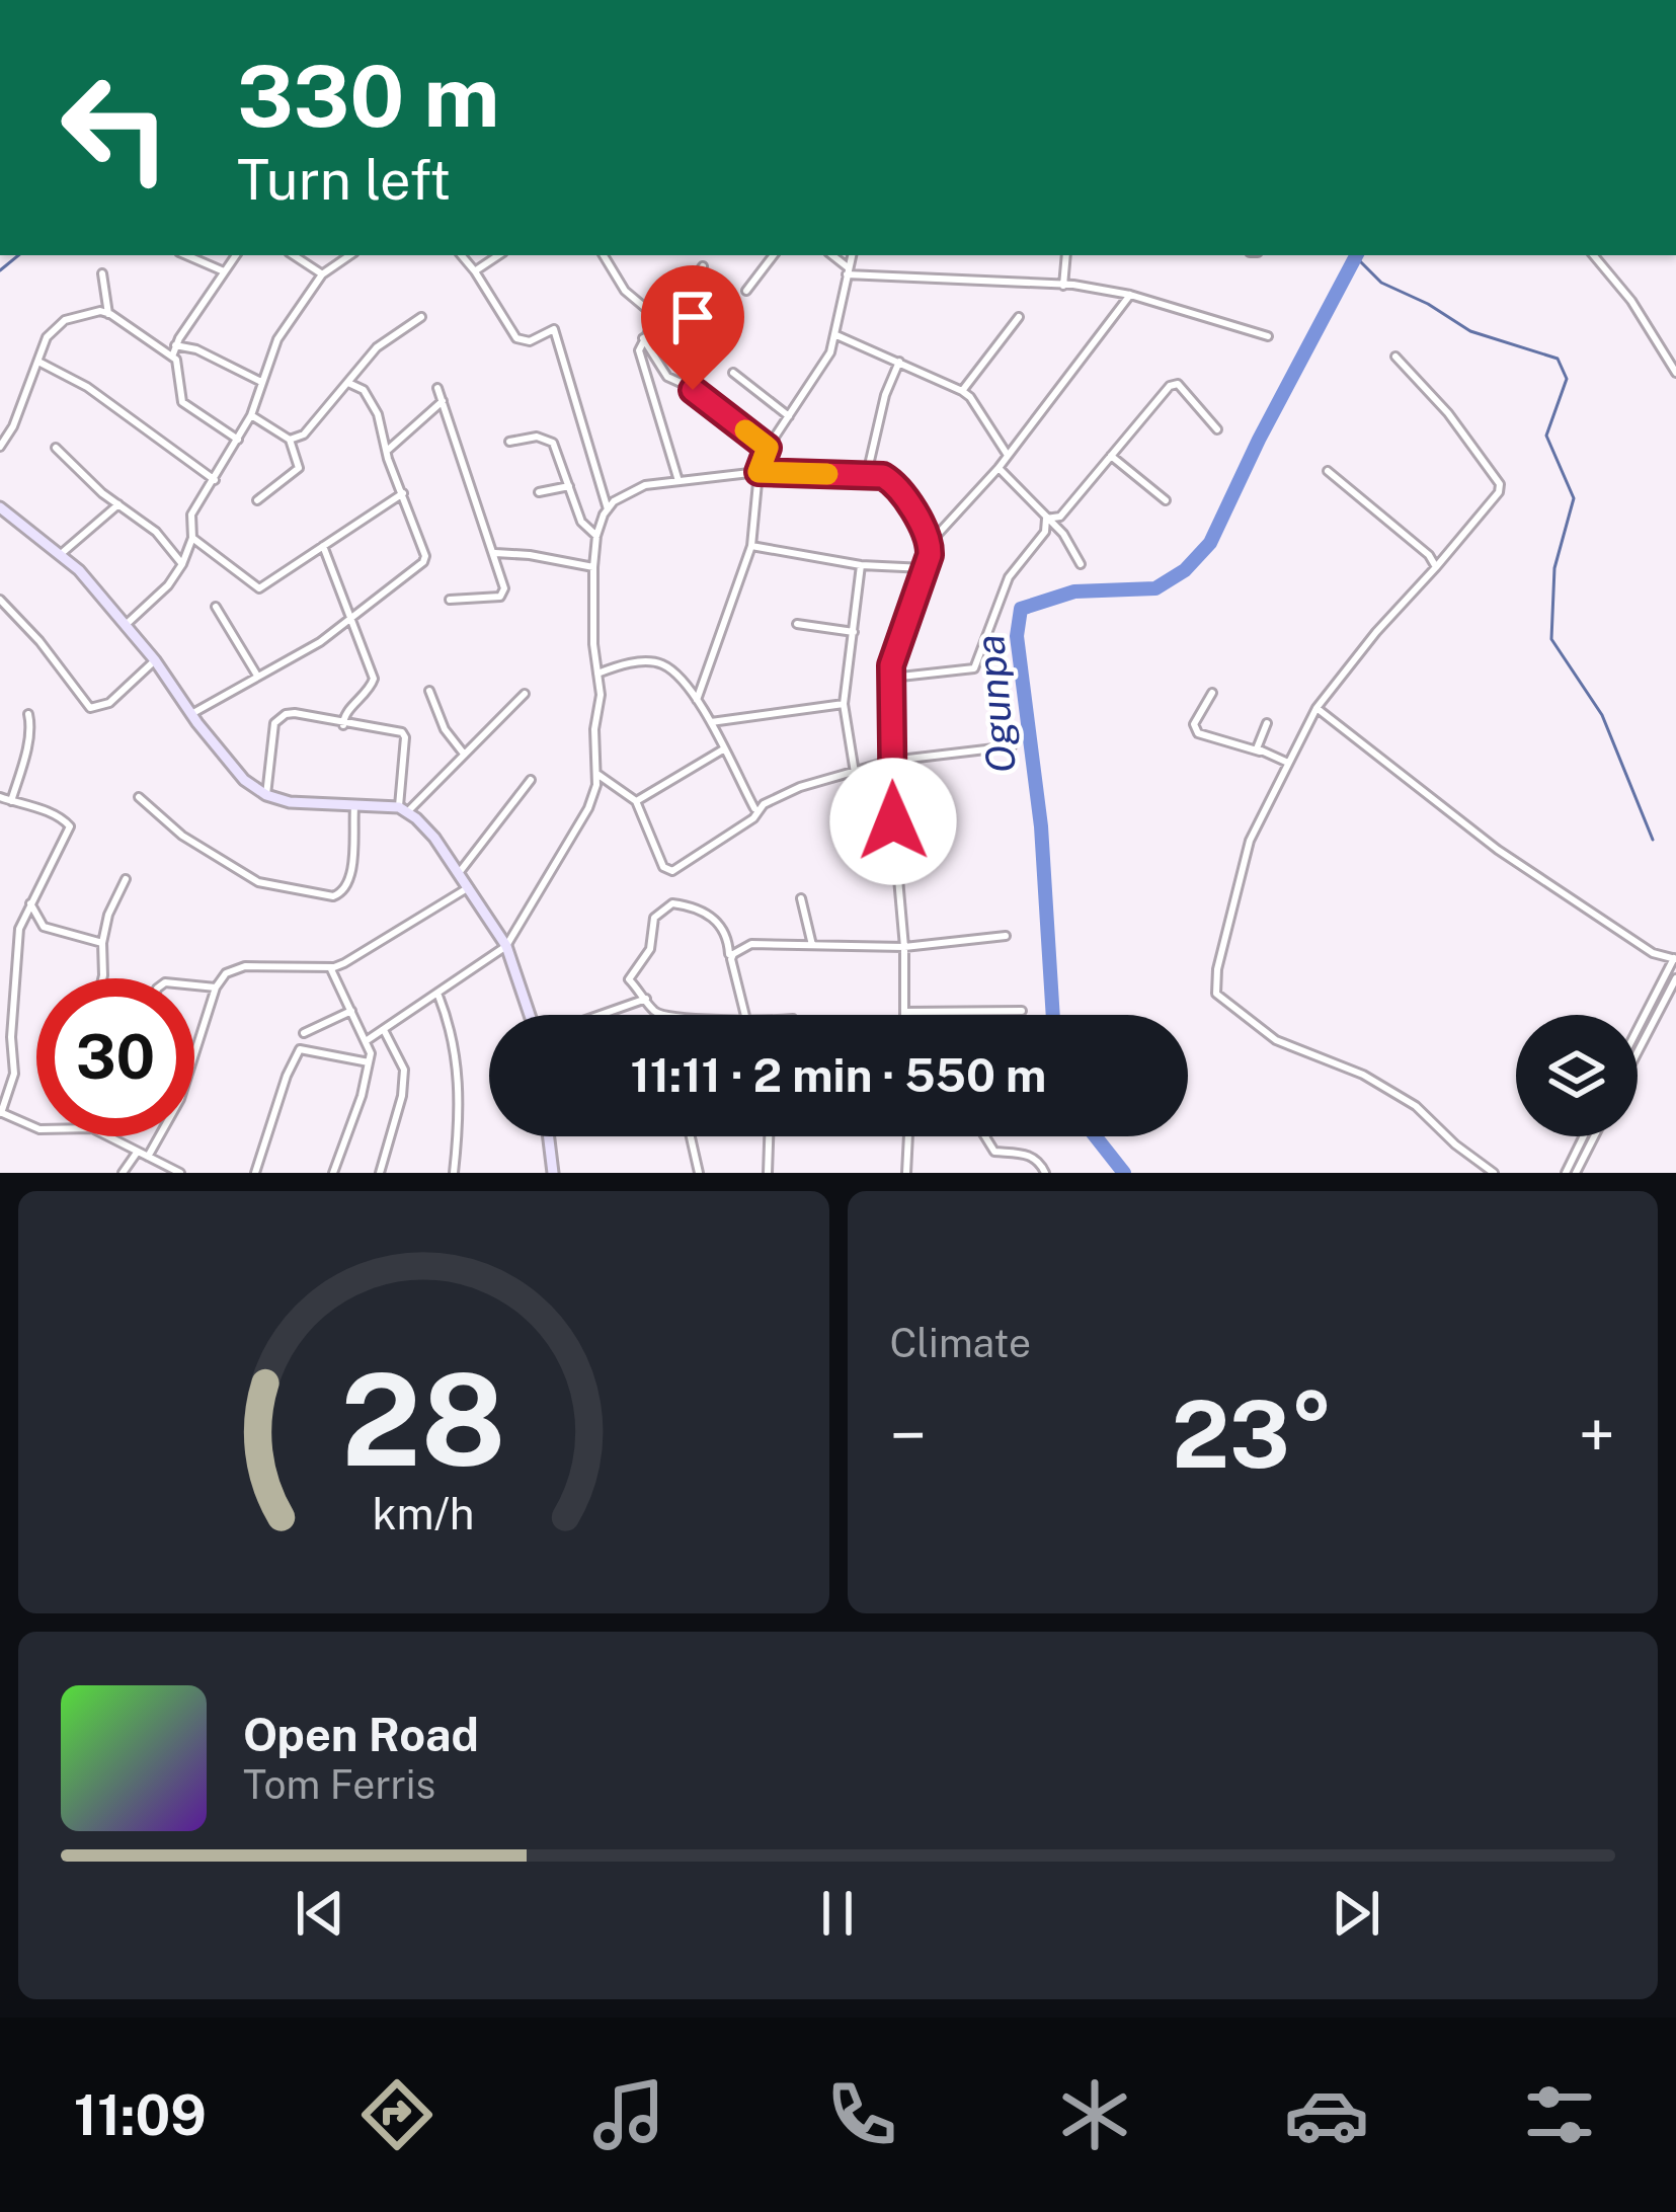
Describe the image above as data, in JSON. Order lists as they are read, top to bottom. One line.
{"water":["Ogunpa"],"page":{"turn":["330 m","Turn left"],"limit":"30","trip":"11:11 · 2 min · 550 m","tile":"Climate","heat":["−","23°","+"],"song":["Open Road","Tom Ferris"],"tabs":"11:09","gauge":["28","km/h"]}}
